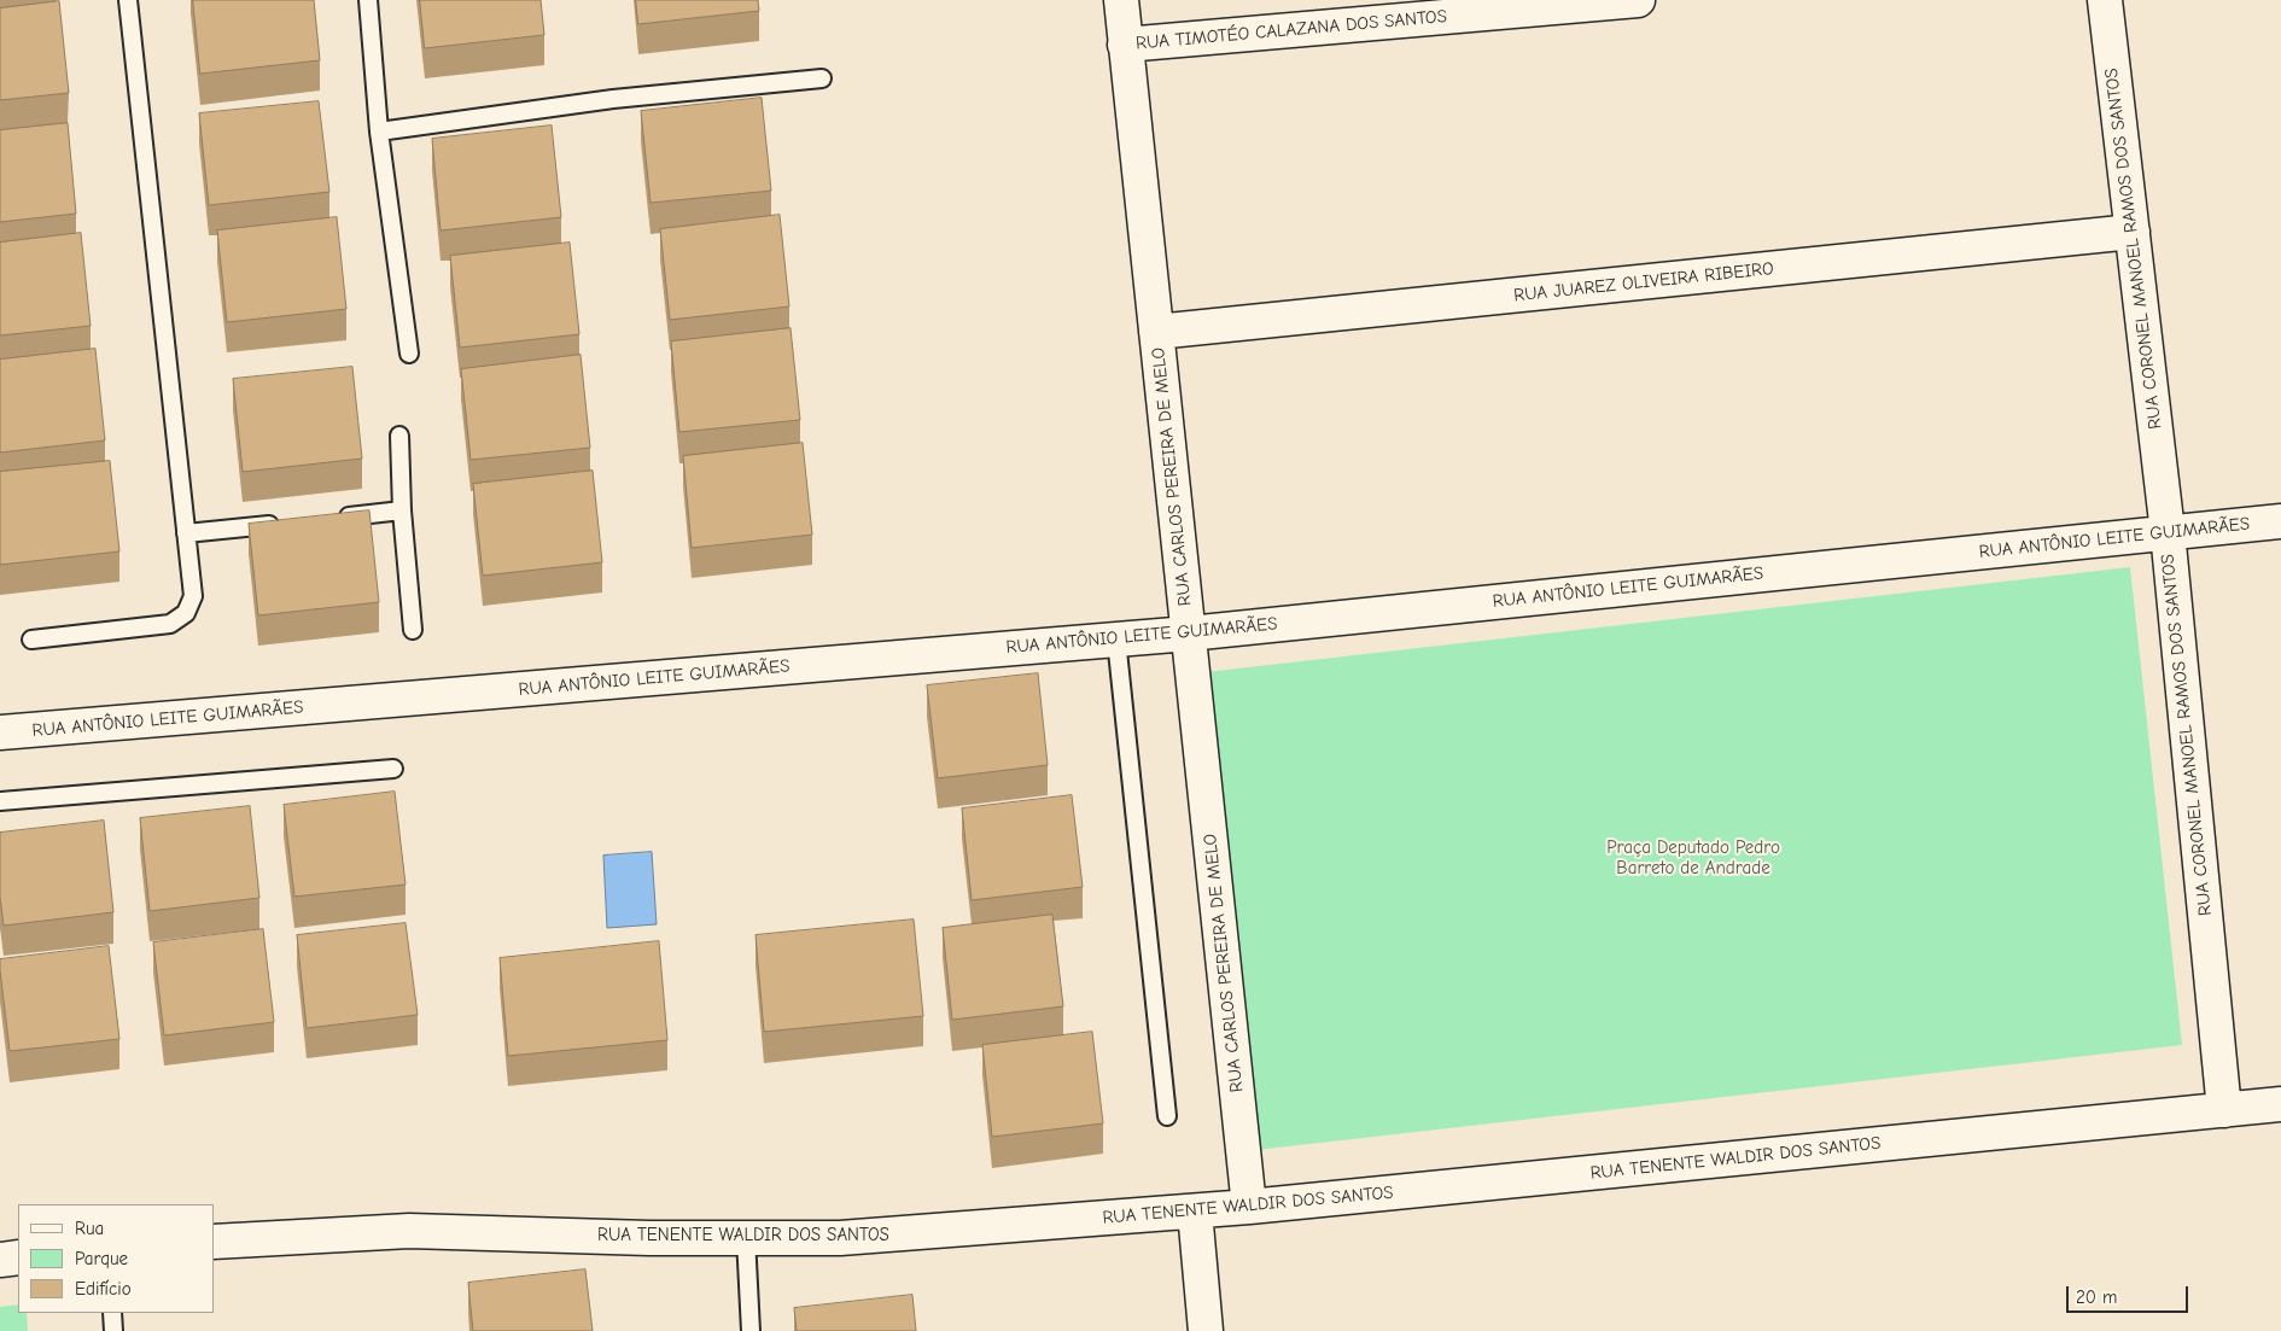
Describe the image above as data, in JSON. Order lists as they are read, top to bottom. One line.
{"streets":{"street":["RUA TIMOTÉO CALAZANA DOS SANTOS","RUA CORONEL MANOEL RAMOS DOS SANTOS","RUA JUAREZ OLIVEIRA RIBEIRO","RUA CARLOS PEREIRA DE MELO","RUA ANTÔNIO LEITE GUIMARÃES","RUA TENENTE WALDIR DOS SANTOS"]},"crossings":[["RUA TIMOTÉO CALAZANA DOS SANTOS","RUA CARLOS PEREIRA DE MELO"],["RUA CORONEL MANOEL RAMOS DOS SANTOS","RUA JUAREZ OLIVEIRA RIBEIRO"],["RUA CORONEL MANOEL RAMOS DOS SANTOS","RUA ANTÔNIO LEITE GUIMARÃES"],["RUA CORONEL MANOEL RAMOS DOS SANTOS","RUA TENENTE WALDIR DOS SANTOS"],["RUA JUAREZ OLIVEIRA RIBEIRO","RUA CARLOS PEREIRA DE MELO"],["RUA CARLOS PEREIRA DE MELO","RUA ANTÔNIO LEITE GUIMARÃES"],["RUA CARLOS PEREIRA DE MELO","RUA TENENTE WALDIR DOS SANTOS"]],"parks":["Praça Deputado Pedro Barreto de Andrade"],"legend":["Rua","Parque","Edifício"],"scale_bar":"20 m"}
